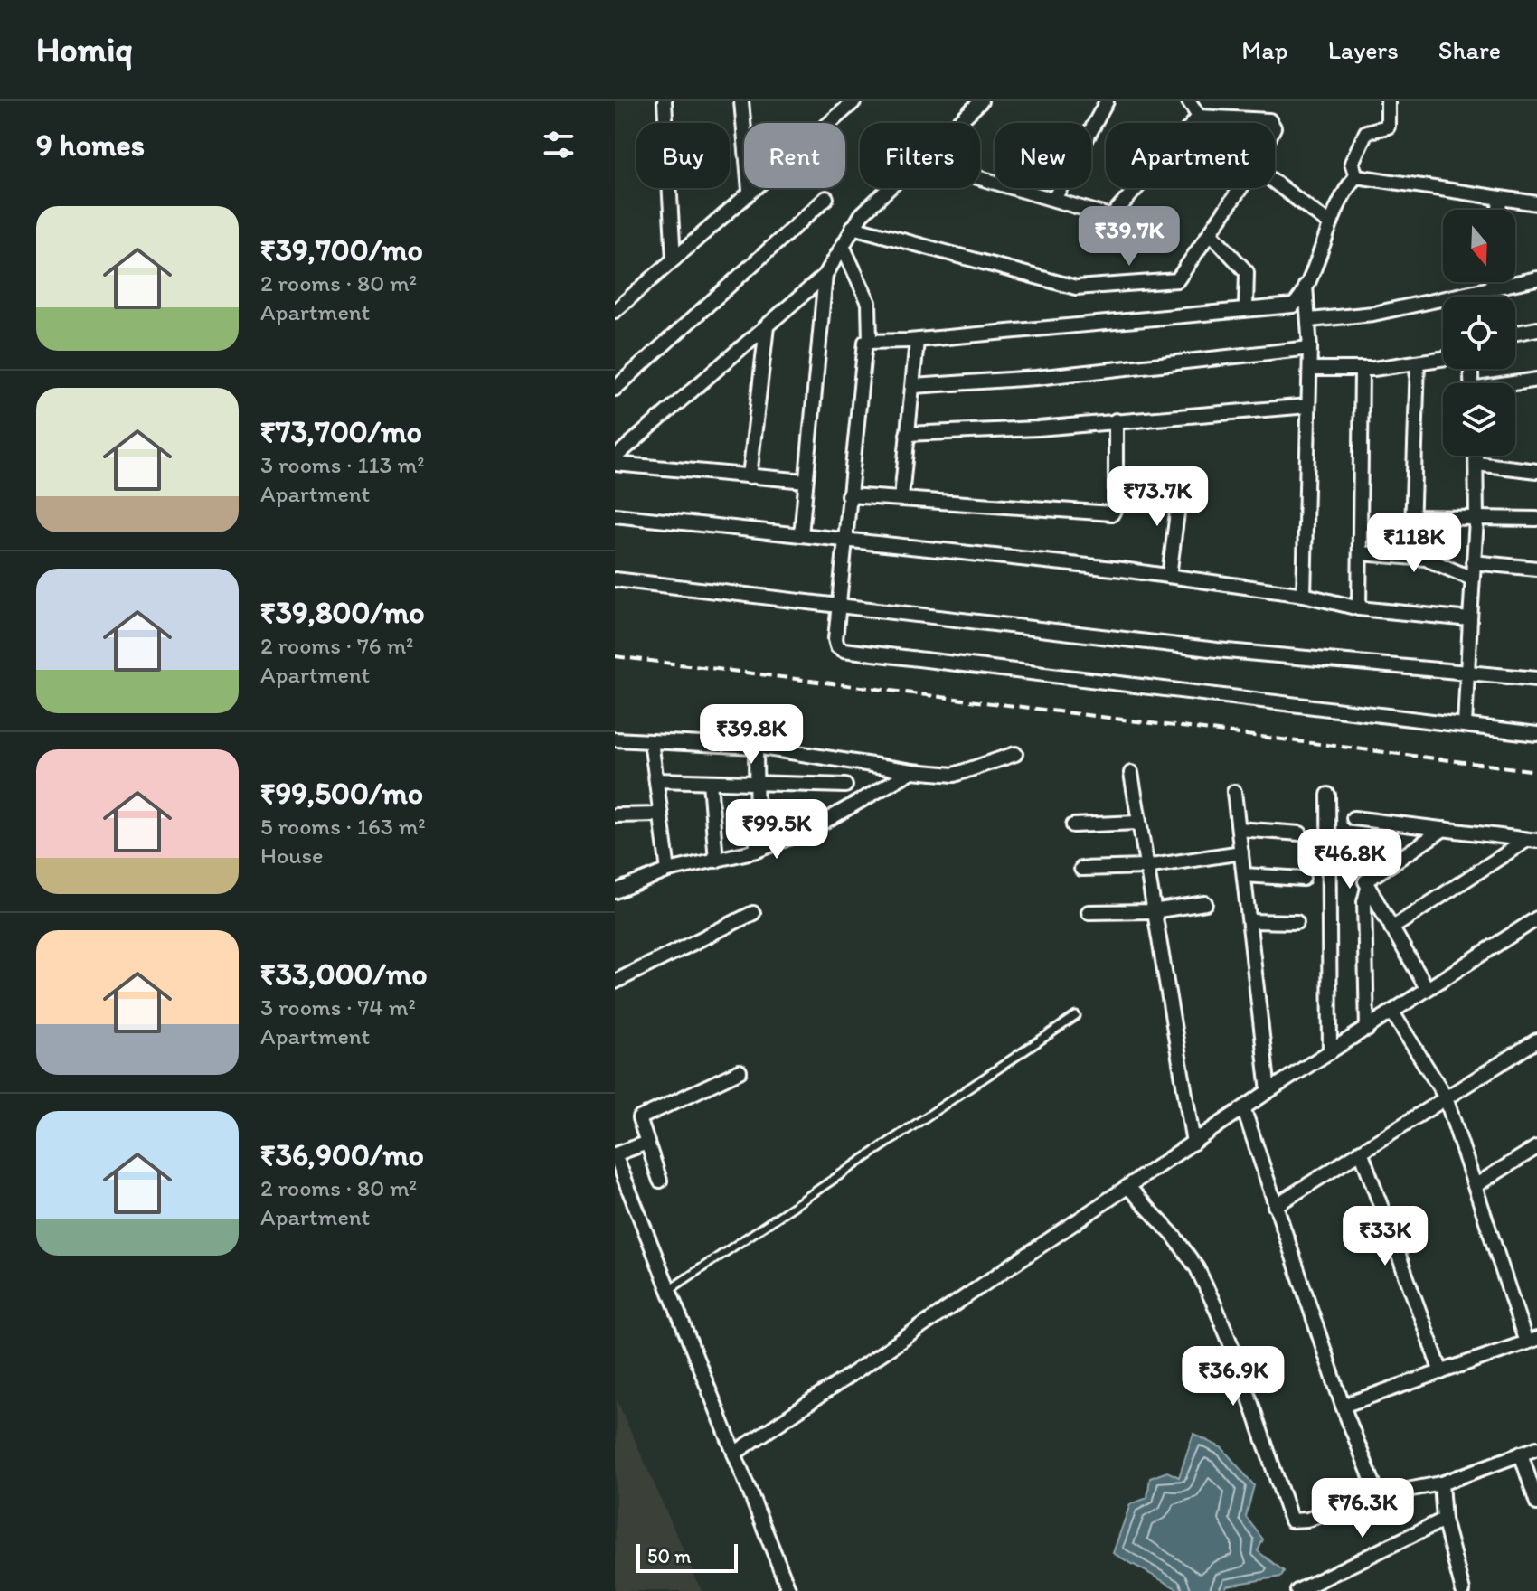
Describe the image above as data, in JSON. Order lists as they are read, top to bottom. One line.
{"scale_bar":"50 m","north":"bottom","page":{"header":"Homiq","nav":["Map","Layers","Share"],"heading":"9 homes","chip":["Buy","Rent","Filters","New","Apartment"],"list":[{"name":"₹39,700/mo","note":"2 rooms · 80 m² · Apartment"},{"name":"₹73,700/mo","note":"3 rooms · 113 m² · Apartment"},{"name":"₹39,800/mo","note":"2 rooms · 76 m² · Apartment"},{"name":"₹99,500/mo","note":"5 rooms · 163 m² · House"},{"name":"₹33,000/mo","note":"3 rooms · 74 m² · Apartment"},{"name":"₹36,900/mo","note":"2 rooms · 80 m² · Apartment"}],"price":["₹39.7K","₹73.7K","₹118K","₹39.8K","₹99.5K","₹46.8K","₹33K","₹36.9K","₹76.3K"],"scale":"50 m"}}
